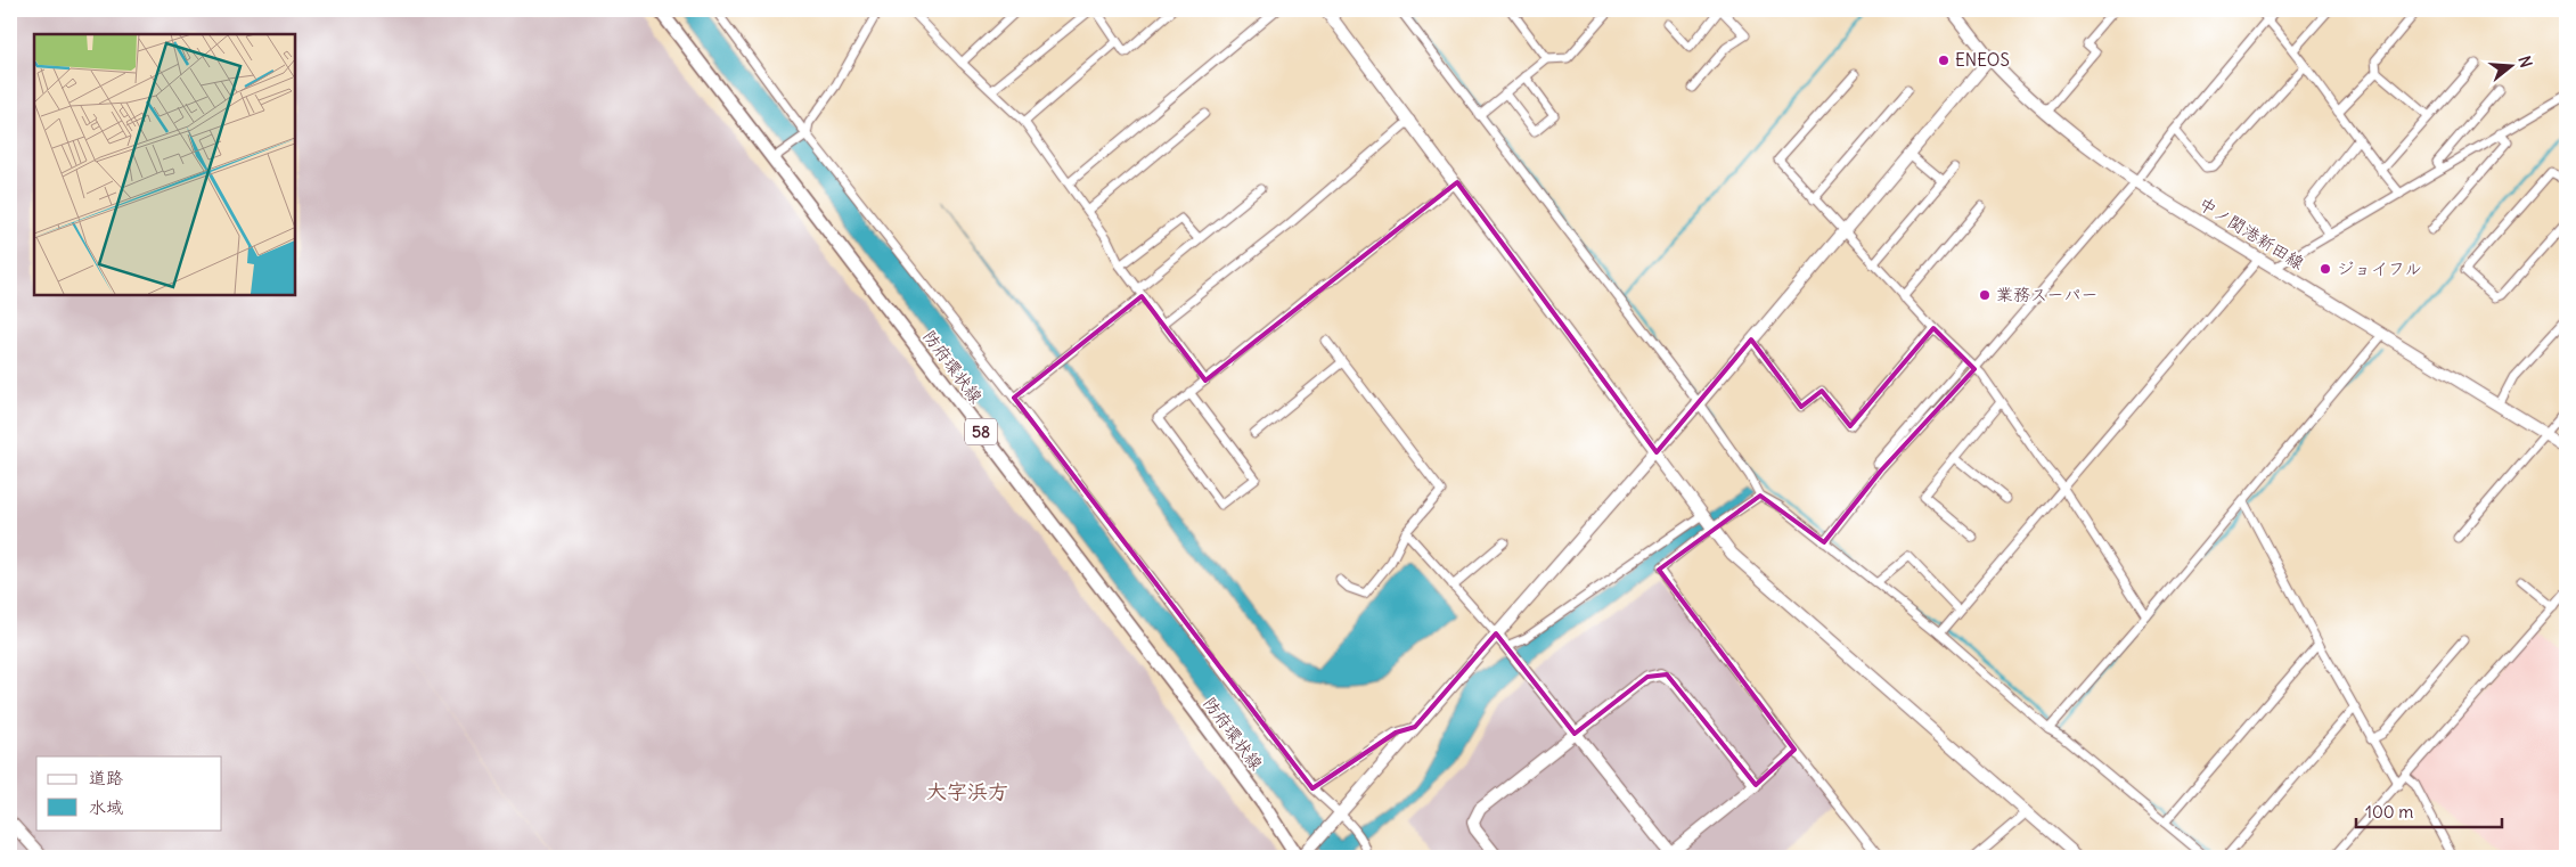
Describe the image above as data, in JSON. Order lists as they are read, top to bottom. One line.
{"streets":{"main road":["防府環状線","58"],"street":["中ノ関港新田線"]},"districts":["大字浜方"],"places":["ENEOS","ジョイフル","業務スーパー"],"legend":["道路","水域"],"scale_bar":"100 m","north":"right"}
